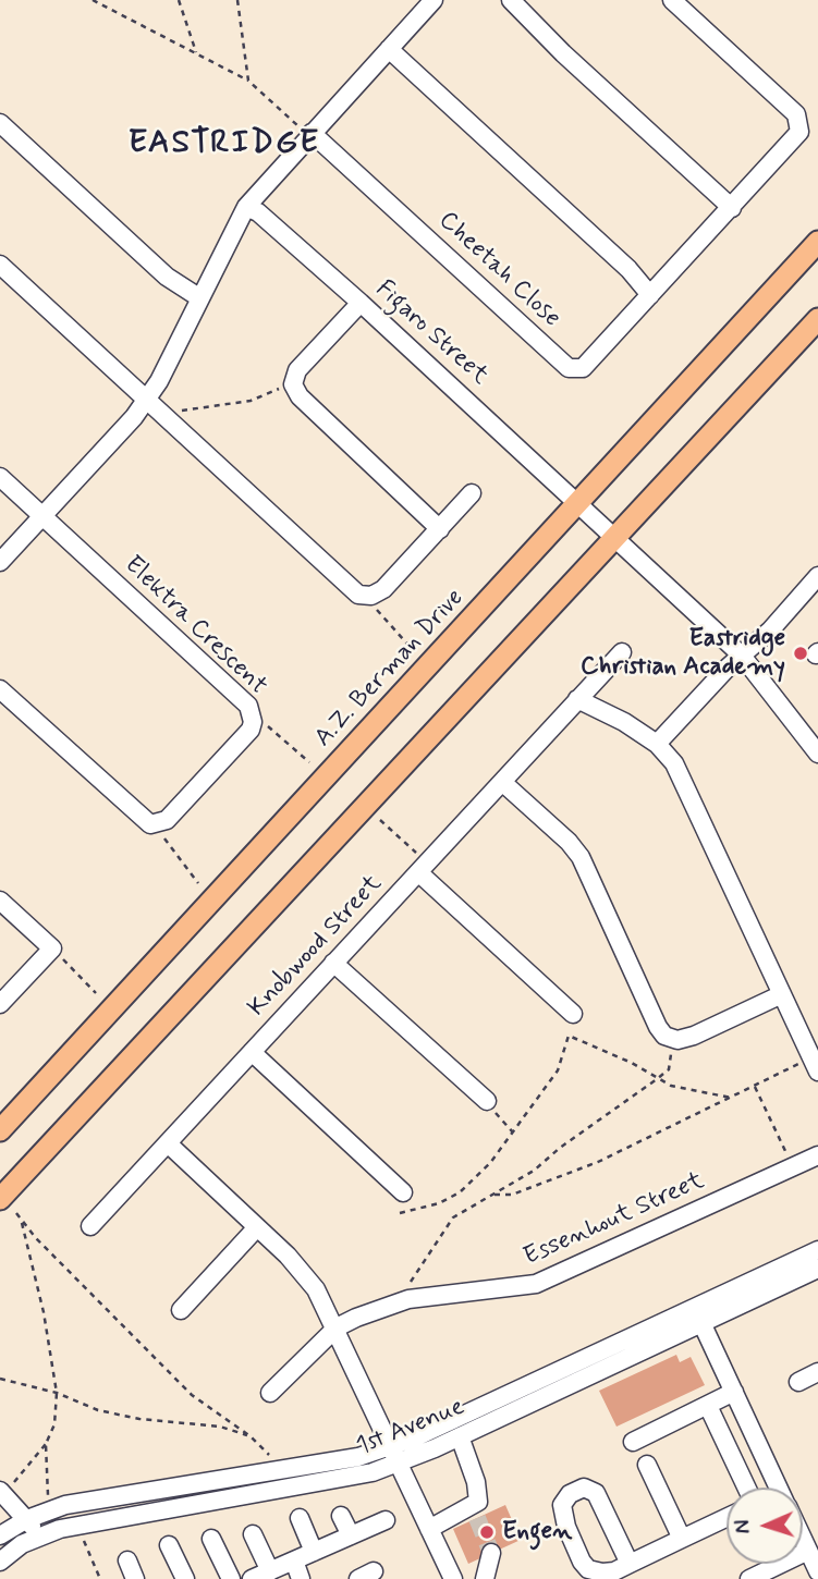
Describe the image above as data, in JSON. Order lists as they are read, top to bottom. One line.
{"streets":{"main road":["A.Z. Berman Drive"],"street":["Cheetah Close","Figaro Street","Elektra Crescent","Knobwood Street","Essenhout Street","1st Avenue"]},"crossings":[["Figaro Street","A.Z. Berman Drive"]],"districts":["EASTRIDGE"],"places":["Eastridge Christian Academy","Engen"],"north":"left"}
